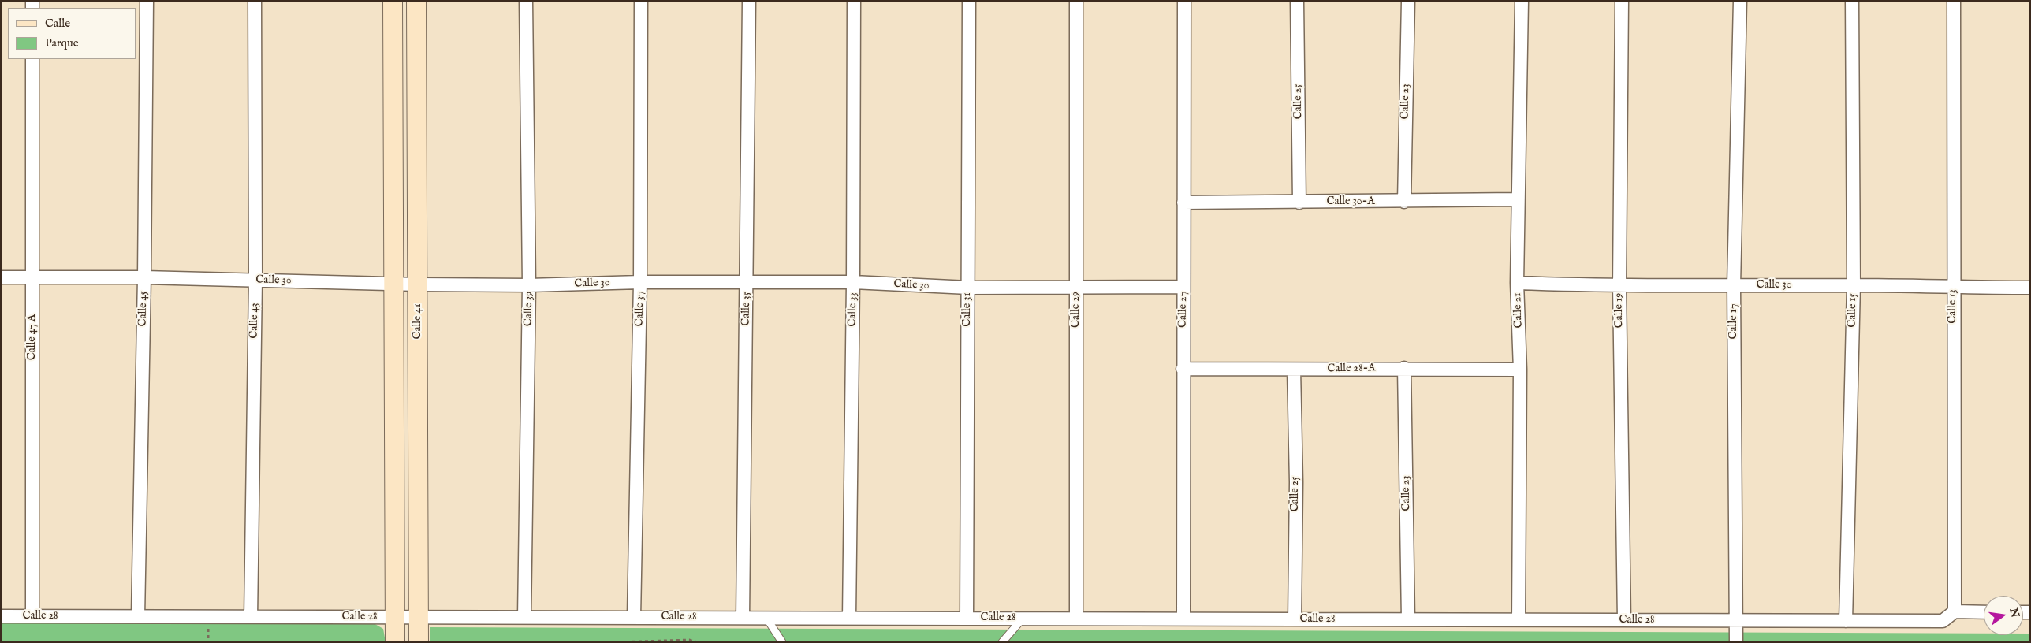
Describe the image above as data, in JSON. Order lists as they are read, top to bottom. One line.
{"streets":{"main road":["Calle 41"],"street":["Calle 25","Calle 23","Calle 30-A","Calle 30","Calle 13","Calle 45","Calle 39","Calle 37","Calle 35","Calle 33","Calle 31","Calle 29","Calle 27","Calle 21","Calle 19","Calle 15","Calle 43","Calle 17","Calle 47 A","Calle 28-A","Calle 28"]},"crossings":[["Calle 25","Calle 30-A"],["Calle 25","Calle 28-A"],["Calle 25","Calle 28"],["Calle 23","Calle 30-A"],["Calle 23","Calle 28-A"],["Calle 23","Calle 28"],["Calle 30-A","Calle 27"],["Calle 30-A","Calle 21"],["Calle 30","Calle 13"],["Calle 30","Calle 45"],["Calle 30","Calle 39"],["Calle 30","Calle 37"],["Calle 30","Calle 35"],["Calle 30","Calle 33"],["Calle 30","Calle 31"],["Calle 30","Calle 29"],["Calle 30","Calle 27"],["Calle 30","Calle 21"],["Calle 30","Calle 19"],["Calle 30","Calle 15"],["Calle 30","Calle 43"],["Calle 30","Calle 41"],["Calle 30","Calle 17"],["Calle 30","Calle 47 A"],["Calle 13","Calle 28"],["Calle 45","Calle 28"],["Calle 39","Calle 28"],["Calle 37","Calle 28"],["Calle 35","Calle 28"],["Calle 33","Calle 28"],["Calle 31","Calle 28"],["Calle 29","Calle 28"],["Calle 27","Calle 28-A"],["Calle 27","Calle 28"],["Calle 21","Calle 28-A"],["Calle 21","Calle 28"],["Calle 19","Calle 28"],["Calle 15","Calle 28"],["Calle 43","Calle 28"],["Calle 41","Calle 28"],["Calle 17","Calle 28"],["Calle 47 A","Calle 28"]],"legend":["Calle","Parque"],"north":"right"}
